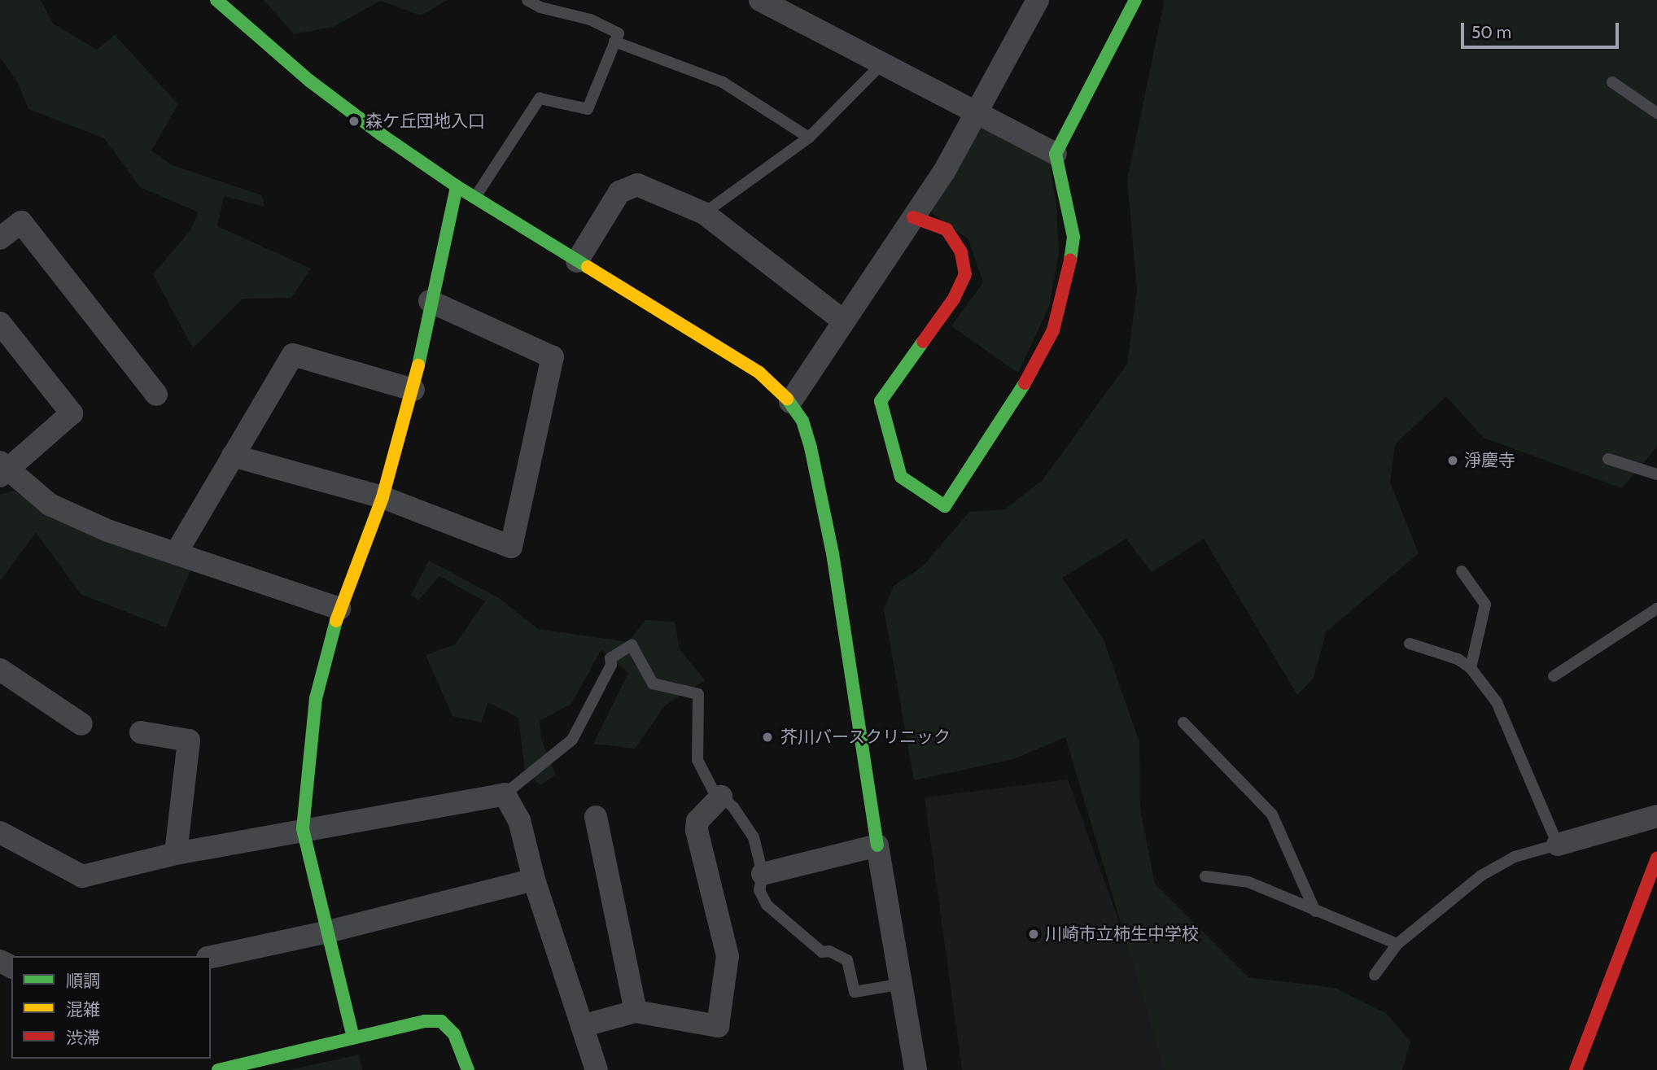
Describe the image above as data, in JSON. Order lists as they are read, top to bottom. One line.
{"places":["森ケ丘団地入口","淨慶寺","芥川バースクリニック","川崎市立柿生中学校"],"legend":["順調","混雑","渋滞"],"scale_bar":"50 m"}
